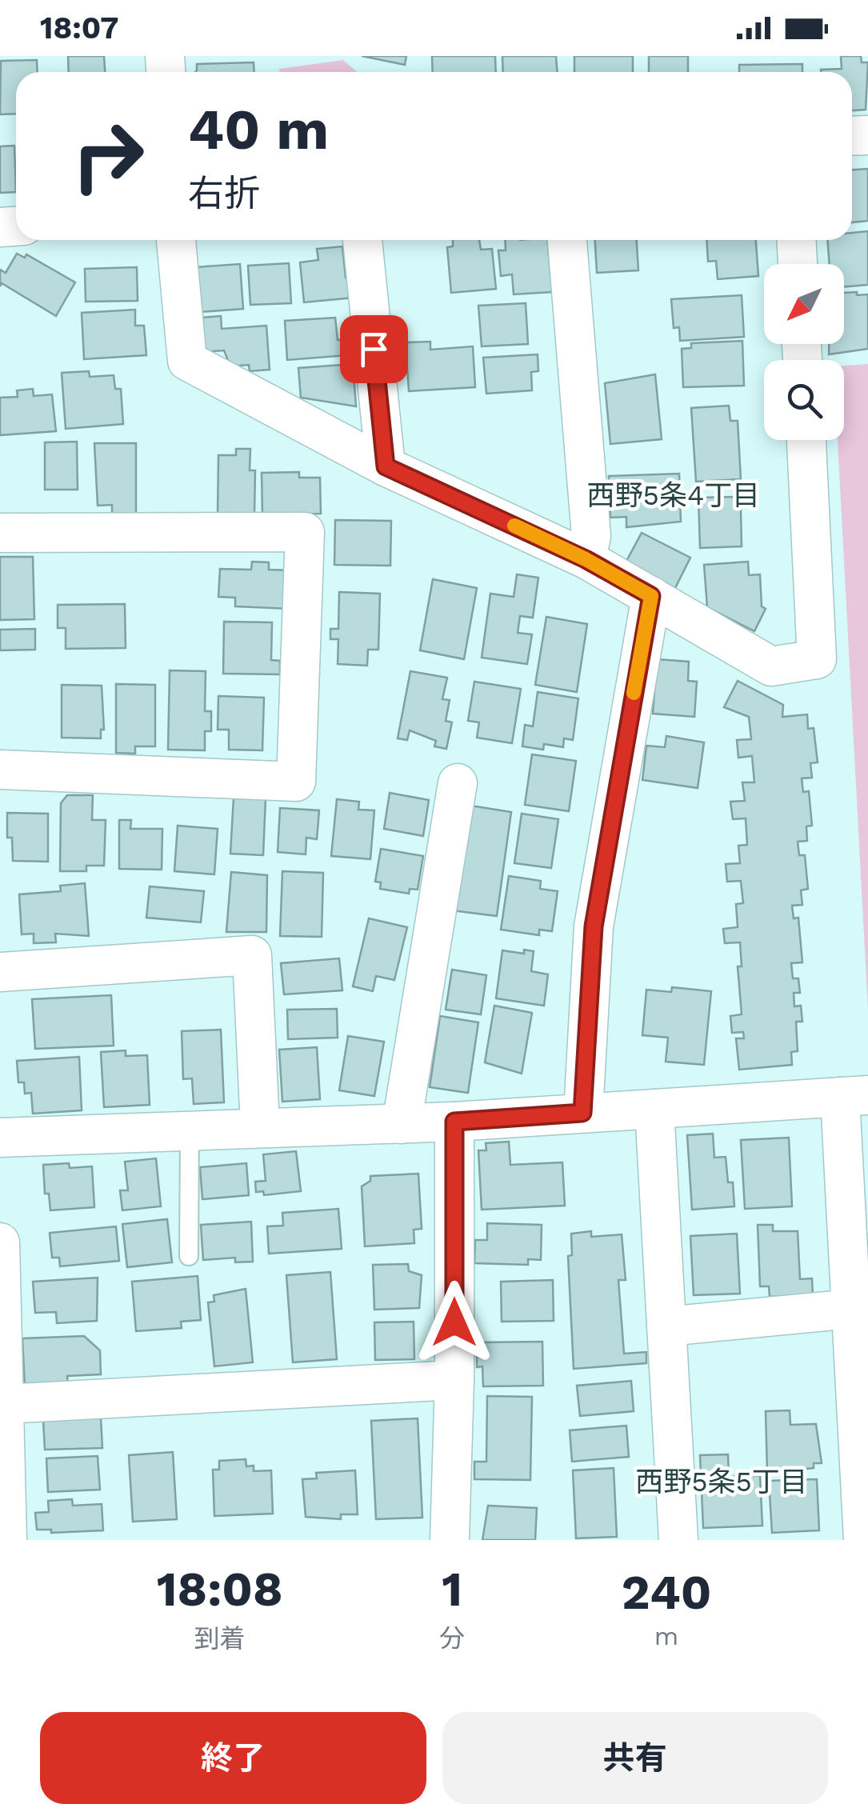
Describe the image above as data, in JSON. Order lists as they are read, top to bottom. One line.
{"districts":["西野5条4丁目","西野5条5丁目"],"north":"bottom left","page":{"status":"18:07","turn":["40 m","右折"],"eta":["18:08","到着","1","分","240","m"],"buttons":["終了","共有"]}}
